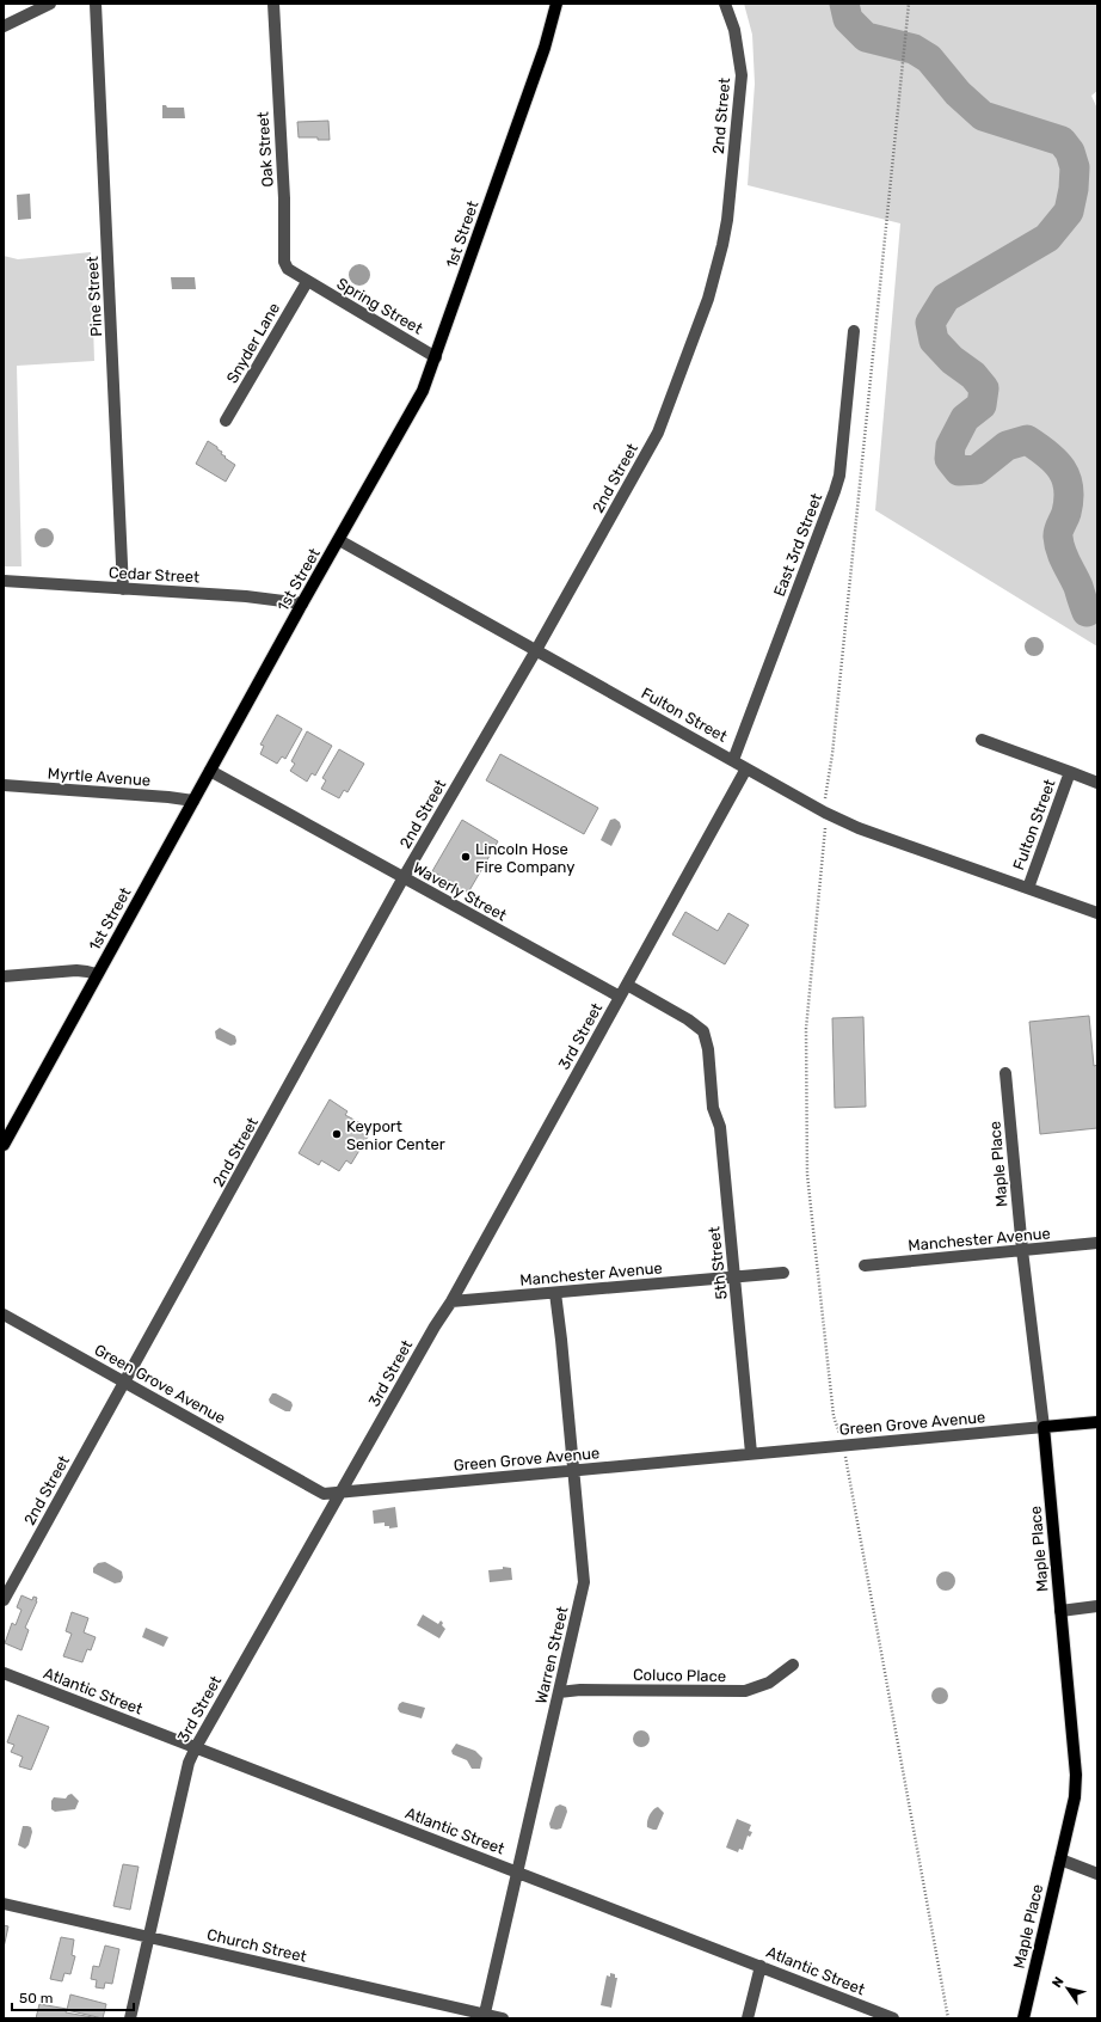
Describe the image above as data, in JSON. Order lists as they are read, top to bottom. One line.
{"streets":{"main road":["1st Street","Maple Place","Green Grove Avenue"],"street":["2nd Street","Oak Street","Pine Street","Spring Street","Snyder Lane","East 3rd Street","Cedar Street","Fulton Street","Myrtle Avenue","Waverly Street","3rd Street","Manchester Avenue","5th Street","Warren Street","Coluco Place","Atlantic Street","Church Street"]},"crossings":[["2nd Street","Fulton Street"],["2nd Street","Waverly Street"],["2nd Street","Green Grove Avenue"],["Oak Street","Spring Street"],["Oak Street","Snyder Lane"],["1st Street","Spring Street"],["1st Street","Cedar Street"],["1st Street","Fulton Street"],["1st Street","Myrtle Avenue"],["1st Street","Waverly Street"],["Pine Street","Cedar Street"],["Spring Street","Snyder Lane"],["East 3rd Street","Fulton Street"],["Fulton Street","3rd Street"],["Waverly Street","3rd Street"],["3rd Street","Manchester Avenue"],["3rd Street","5th Street"],["3rd Street","Green Grove Avenue"],["3rd Street","Atlantic Street"],["3rd Street","Church Street"],["Maple Place","Manchester Avenue"],["Maple Place","Green Grove Avenue"],["Manchester Avenue","5th Street"],["Manchester Avenue","Warren Street"],["5th Street","Green Grove Avenue"],["Green Grove Avenue","Warren Street"],["Warren Street","Coluco Place"],["Warren Street","Atlantic Street"],["Warren Street","Church Street"]],"places":["Lincoln Hose Fire Company","Keyport Senior Center"],"scale_bar":"50 m","north":"top left"}
